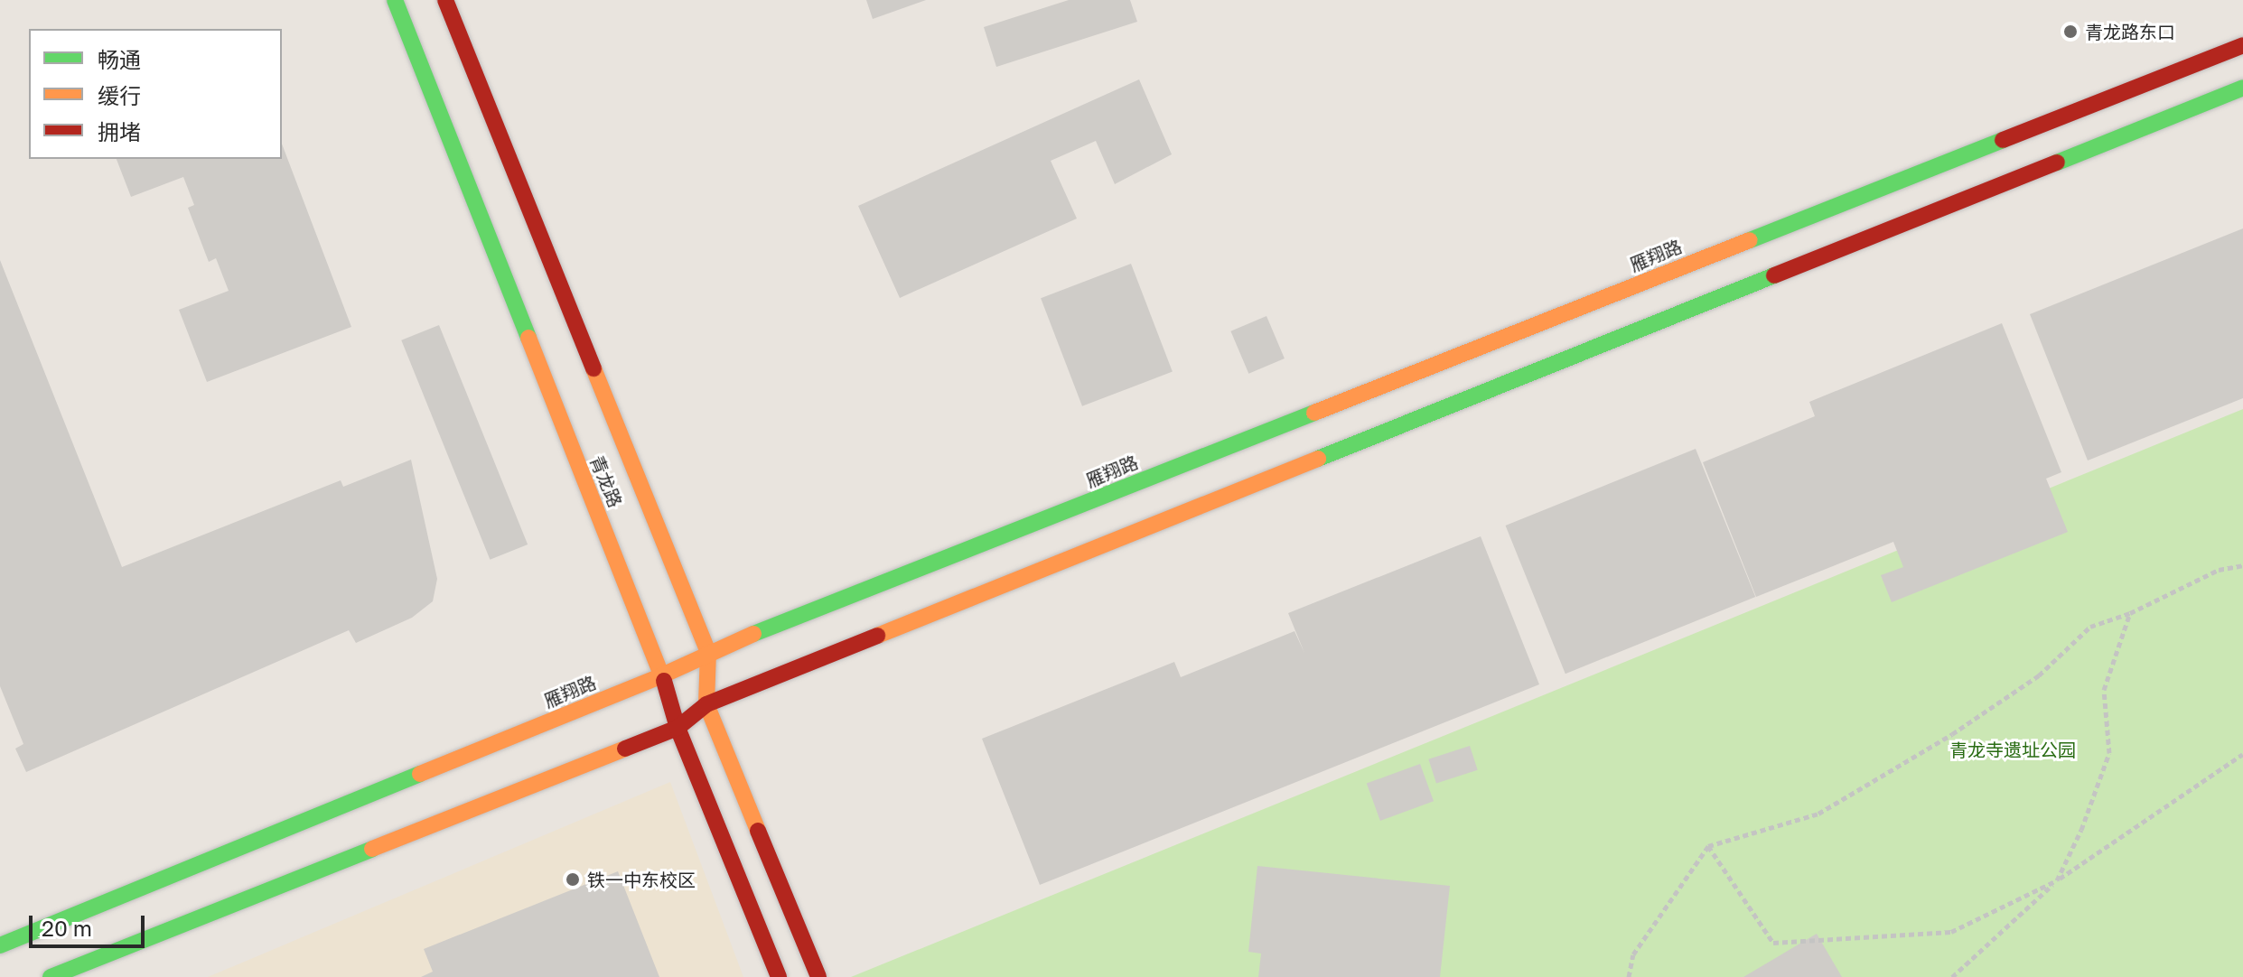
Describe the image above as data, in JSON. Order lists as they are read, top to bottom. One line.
{"streets":{"main road":["雁翔路","青龙路"]},"crossings":[["雁翔路","青龙路"]],"parks":["青龙寺遗址公园"],"places":["青龙路东口","铁一中东校区"],"legend":["畅通","缓行","拥堵"],"scale_bar":"20 m"}
